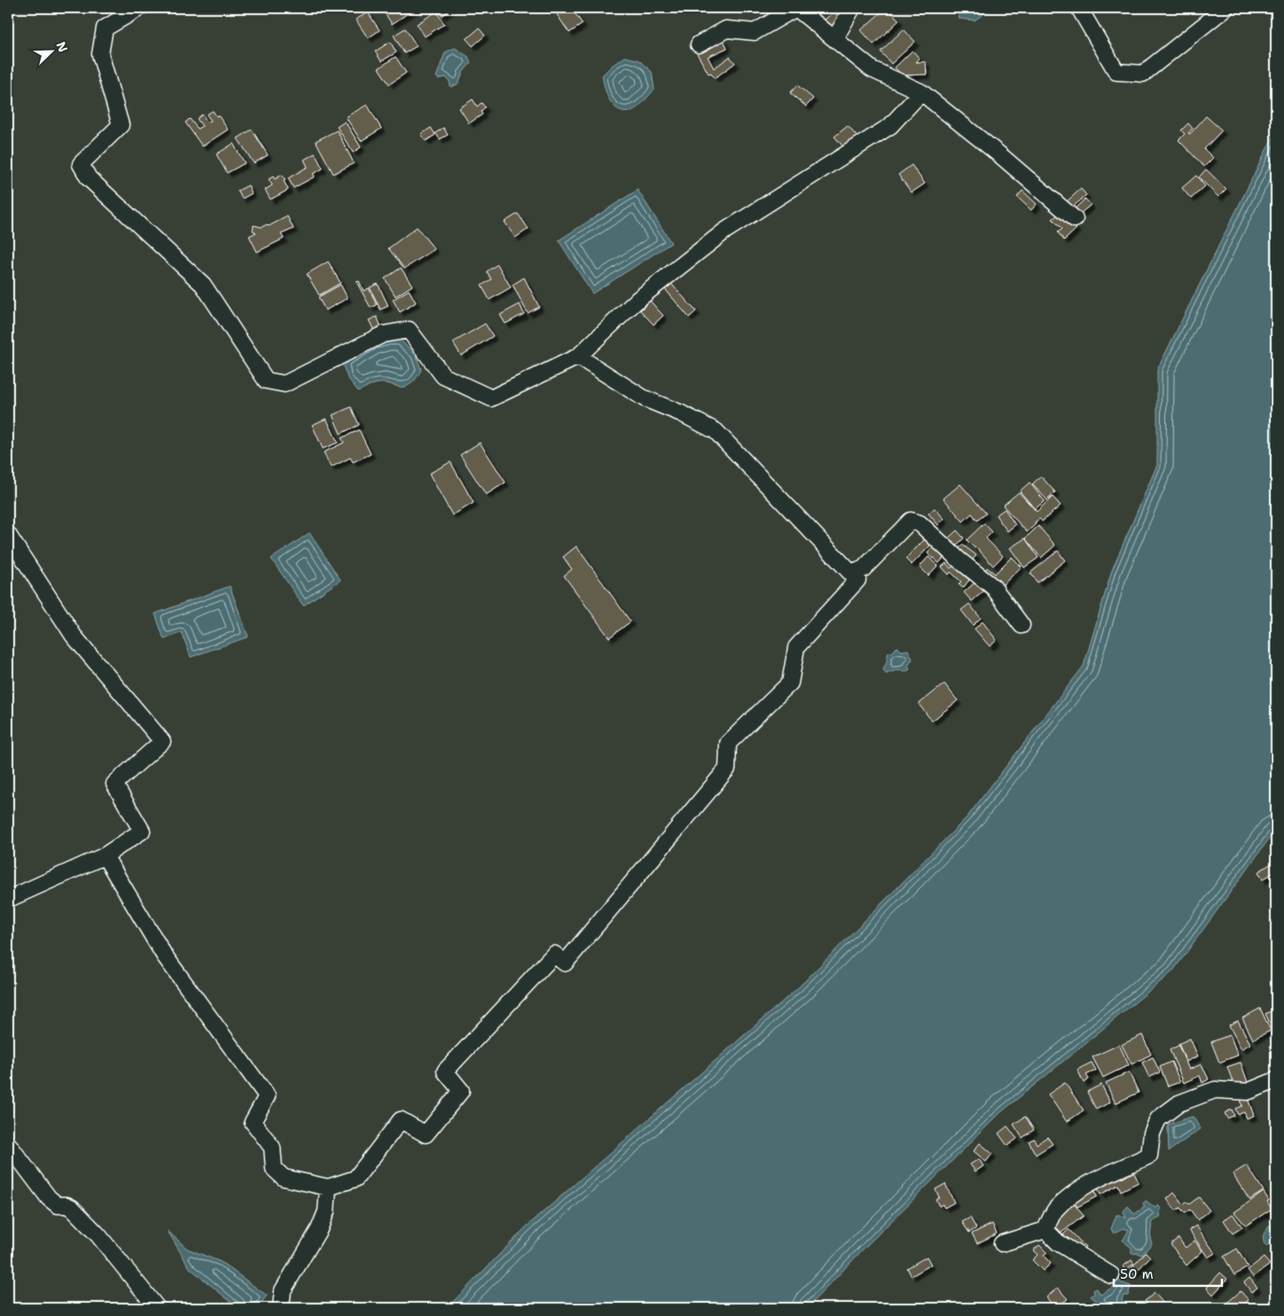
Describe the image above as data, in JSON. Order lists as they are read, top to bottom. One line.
{"scale_bar":"50 m","north":"top right"}
